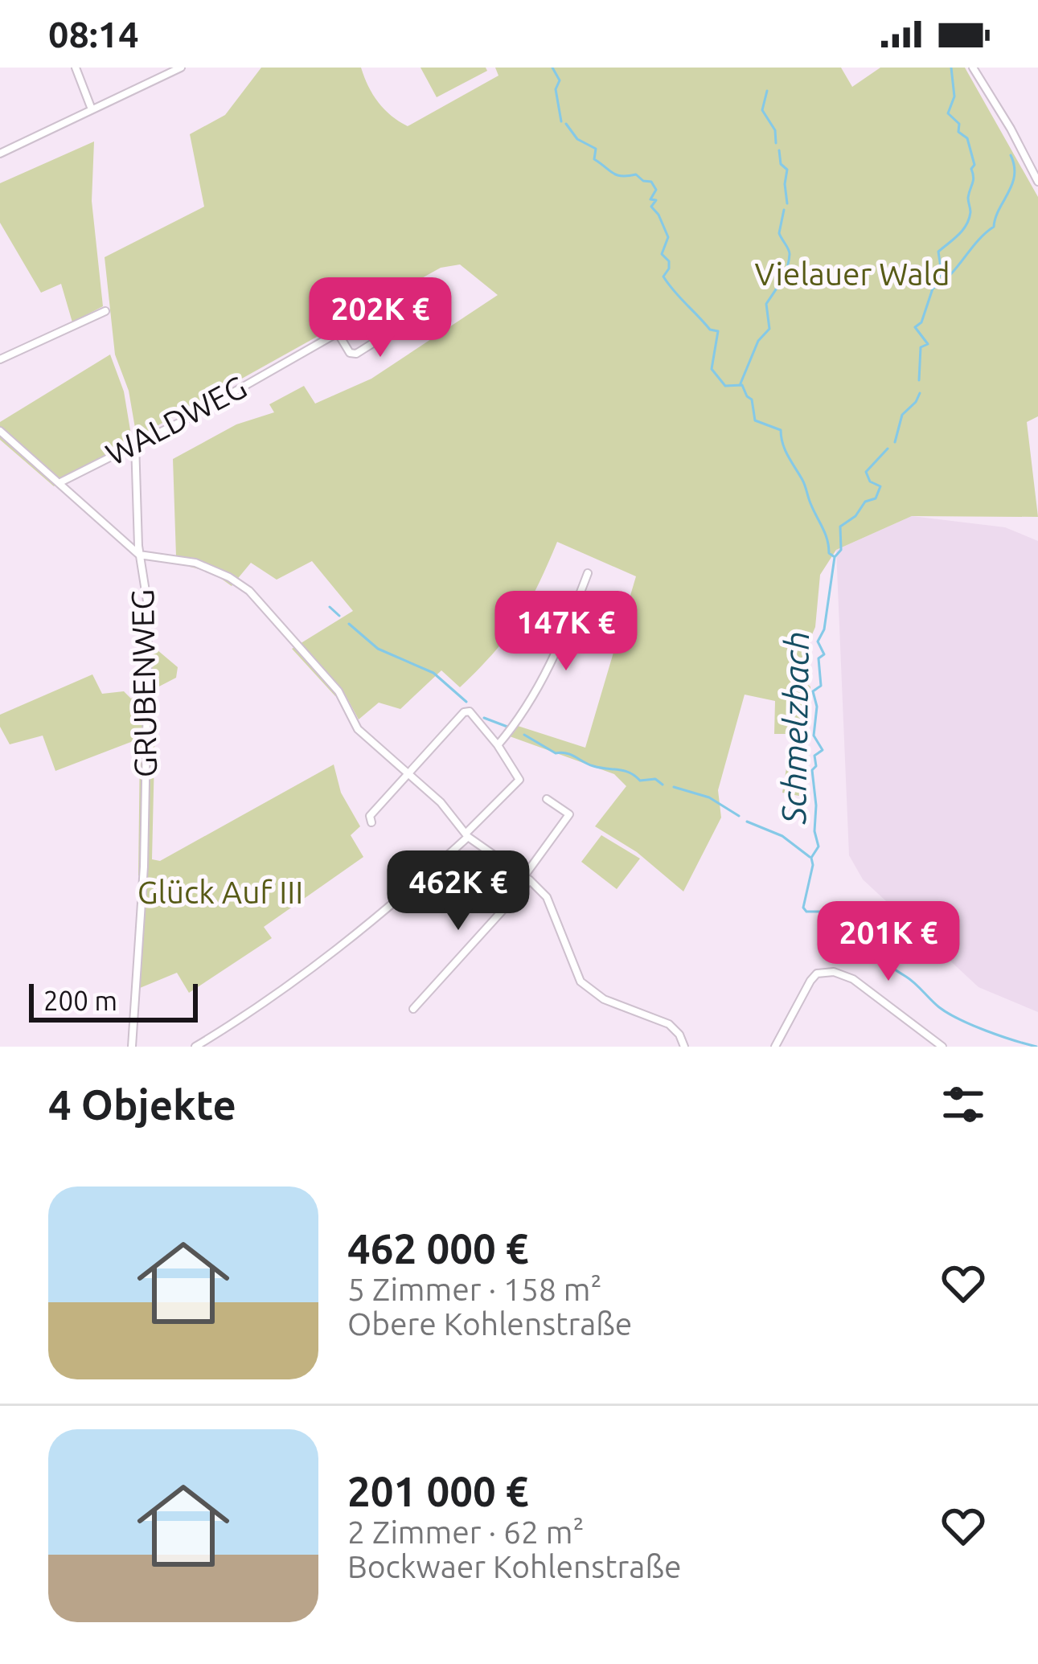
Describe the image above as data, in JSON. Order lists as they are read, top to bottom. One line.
{"streets":{"street":["WALDWEG","GRUBENWEG"]},"crossings":[["WALDWEG","GRUBENWEG"]],"water":["Schmelzbach"],"parks":["Vielauer Wald","Glück Auf III"],"scale_bar":"200 m","page":{"status":"08:14","price":["202K €","147K €","462K €","201K €"],"scale":"200 m","heading":"4 Objekte","list":[{"name":"462 000 €","note":"5 Zimmer · 158 m² · Obere Kohlenstraße"},{"name":"201 000 €","note":"2 Zimmer · 62 m² · Bockwaer Kohlenstraße"}]}}
